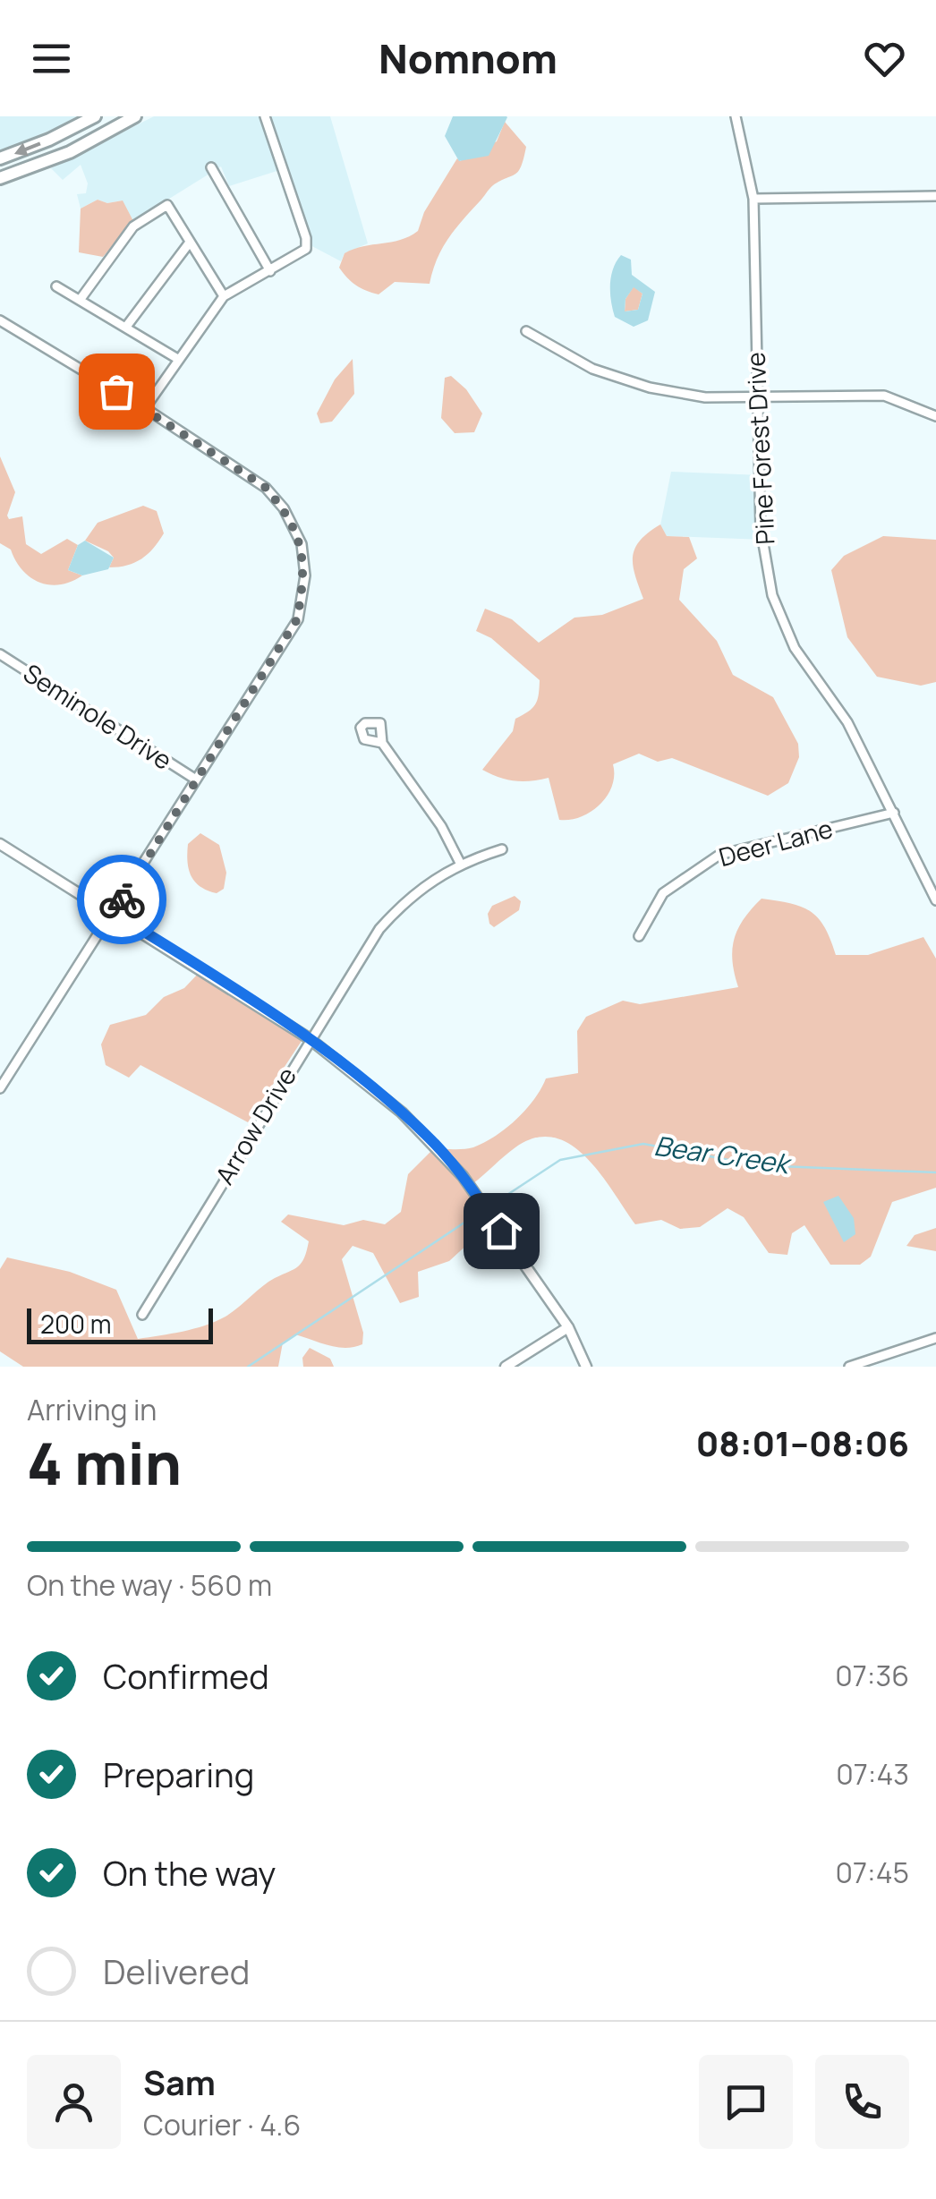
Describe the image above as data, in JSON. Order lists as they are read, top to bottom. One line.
{"streets":{"street":["Pine Forest Drive","Seminole Drive","Deer Lane","Arrow Drive"]},"crossings":[["Pine Forest Drive","Deer Lane"]],"water":["Bear Creek"],"scale_bar":"200 m","page":{"header":"Nomnom","scale":"200 m","heading":["4 min","Arriving in","08:01–08:06"],"panel":["Sam","Courier · 4.6"],"bar":"On the way · 560 m","list":[["Confirmed","07:36"],["Preparing","07:43"],["On the way","07:45"],"Delivered"]}}
